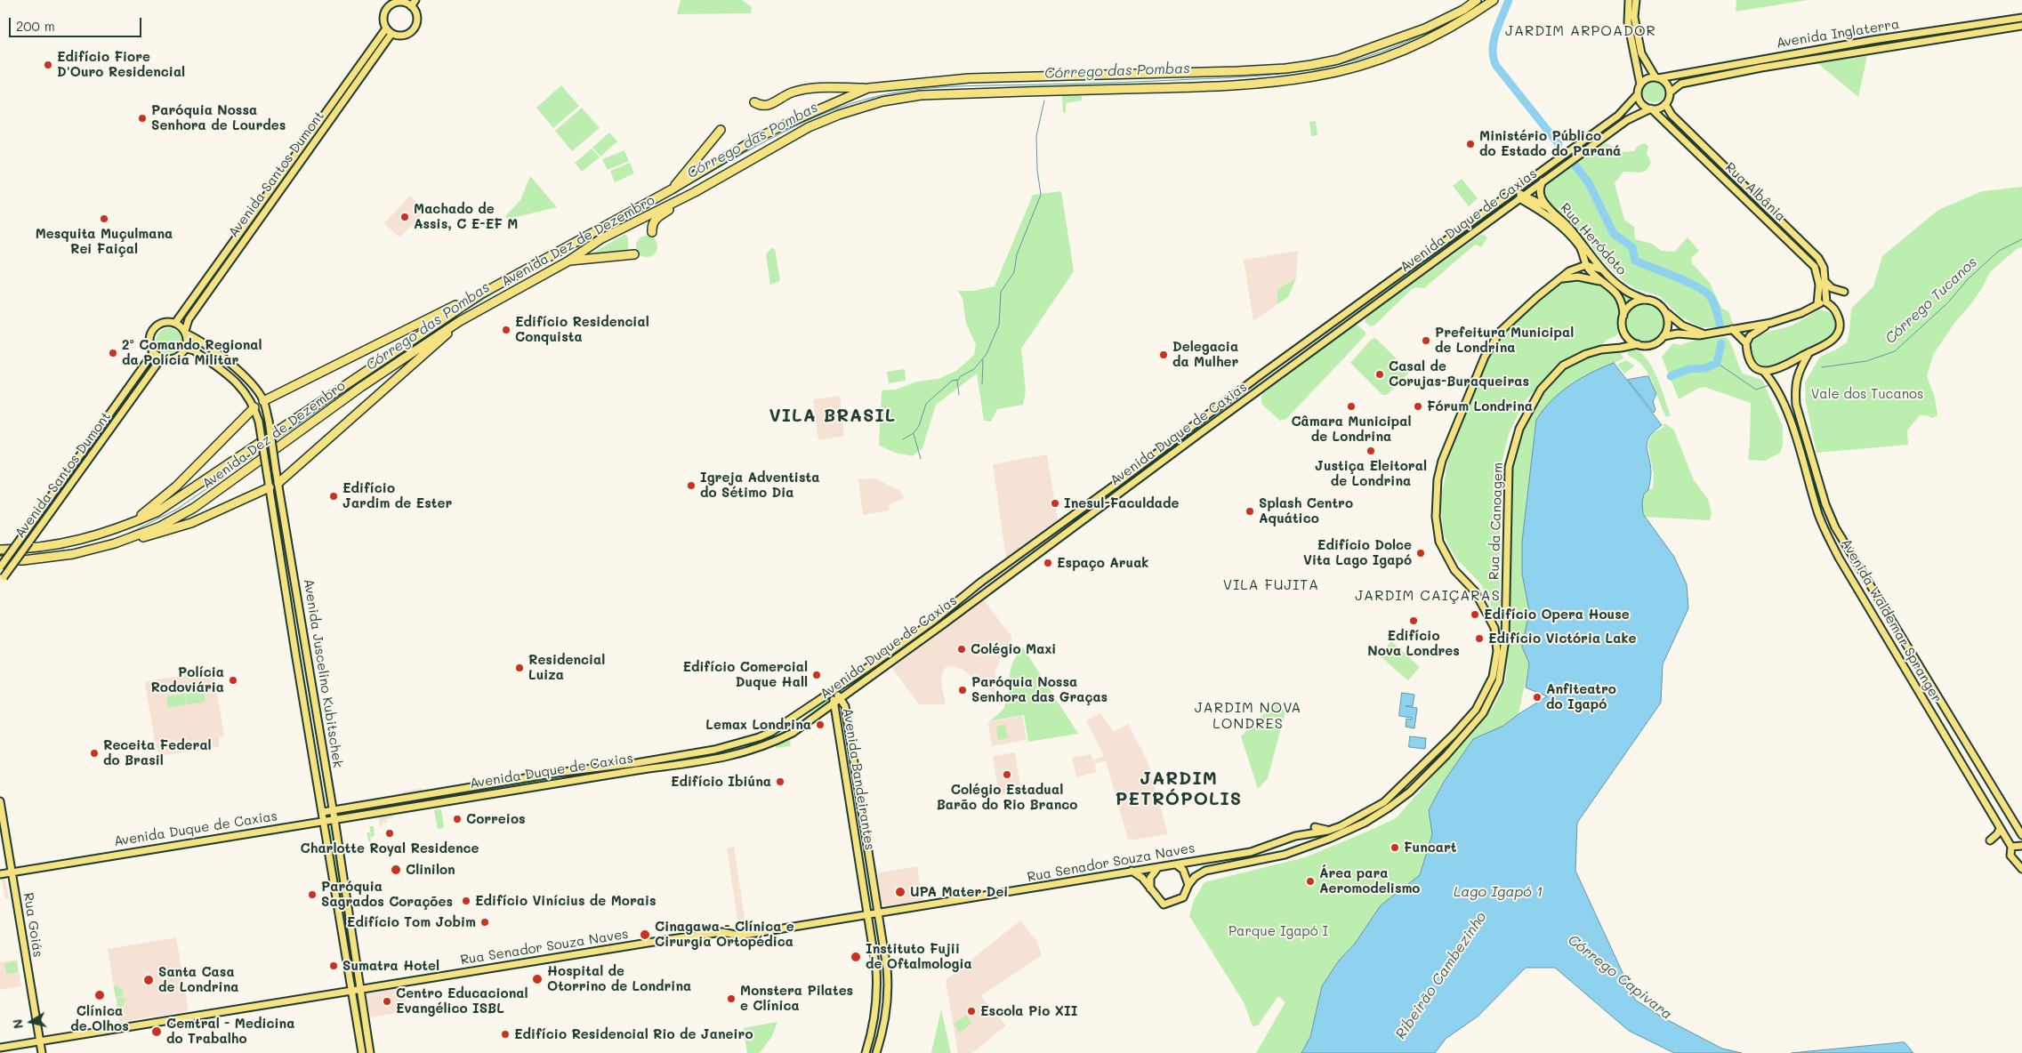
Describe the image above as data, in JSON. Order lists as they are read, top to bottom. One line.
{"streets":{"highway":["Avenida Dez de Dezembro"],"main road":["Avenida Inglaterra","Avenida Santos Dumont","Rua Albânia","Avenida Duque de Caxias","Rua Heródoto","Rua da Canoagem","Avenida Waldemar Spranger","Avenida Juscelino Kubitschek","Avenida Bandeirantes","Rua Senador Souza Naves","Rua Goiás"]},"crossings":[["Avenida Inglaterra","Rua Albânia"],["Avenida Inglaterra","Avenida Duque de Caxias"],["Avenida Santos Dumont","Avenida Juscelino Kubitschek"],["Rua Albânia","Avenida Duque de Caxias"],["Avenida Duque de Caxias","Rua Heródoto"],["Avenida Duque de Caxias","Avenida Juscelino Kubitschek"],["Avenida Duque de Caxias","Avenida Bandeirantes"],["Avenida Duque de Caxias","Rua Goiás"],["Rua Heródoto","Rua da Canoagem"],["Rua da Canoagem","Rua Senador Souza Naves"],["Avenida Juscelino Kubitschek","Rua Senador Souza Naves"],["Avenida Bandeirantes","Rua Senador Souza Naves"],["Rua Senador Souza Naves","Rua Goiás"]],"districts":["JARDIM ARPOADOR","VILA BRASIL","VILA FUJITA","JARDIM CAIÇARAS","JARDIM NOVA LONDRES","JARDIM PETRÓPOLIS"],"water":["Córrego das Pombas","Córrego Tucanos","Lago Igapó 1","Ribeirão Cambezinho","Córrego Capivara"],"parks":["Vale dos Tucanos","Parque Igapó I"],"places":["Edifício Fiore D'Ouro Residencial","Paróquia Nossa Senhora de Lourdes","Ministério Público do Estado do Paraná","Machado de Assis, C E-EF M","Mesquita Muçulmana Rei Faiçal","Edifício Residencial Conquista","Prefeitura Municipal de Londrina","2º Comando Regional da Polícia Militar","Delegacia da Mulher","Casal de Corujas-Buraqueiras","Câmara Municipal de Londrina","Fórum Londrina","Justiça Eleitoral de Londrina","Igreja Adventista do Sétimo Dia","Edifício Jardim de Ester","Inesul-Faculdade","Splash Centro Aquático","Edifício Dolce Vita Lago Igapó","Espaço Aruak","Edifício Opera House","Edifício Nova Londres","Edifício Victória Lake","Colégio Maxi","Residencial Luiza","Edifício Comercial Duque Hall","Polícia Rodoviária","Paróquia Nossa Senhora das Graças","Anfiteatro do Igapó","Lemax Londrina","Receita Federal do Brasil","Colégio Estadual Barão do Rio Branco","Edifício Ibiúna","Correios","Charlotte Royal Residence","Funcart","Clinilon","Área para Aeromodelismo","UPA Mater Dei","Paróquia Sagrados Corações","Edifício Vinícius de Morais","Edifício Tom Jobim","Cinagawa - Clínica e Cirurgia Ortopédica","Instituto Fujii de Oftalmologia","Sumatra Hotel","Hospital de Otorrino de Londrina","Santa Casa de Londrina","Clínica de Olhos","Monstera Pilates e Clínica","Centro Educacional Evangélico ISBL","Escola Pio XII","Cemtral - Medicina do Trabalho","Edifício Residencial Rio de Janeiro"],"scale_bar":"200 m","north":"left"}
